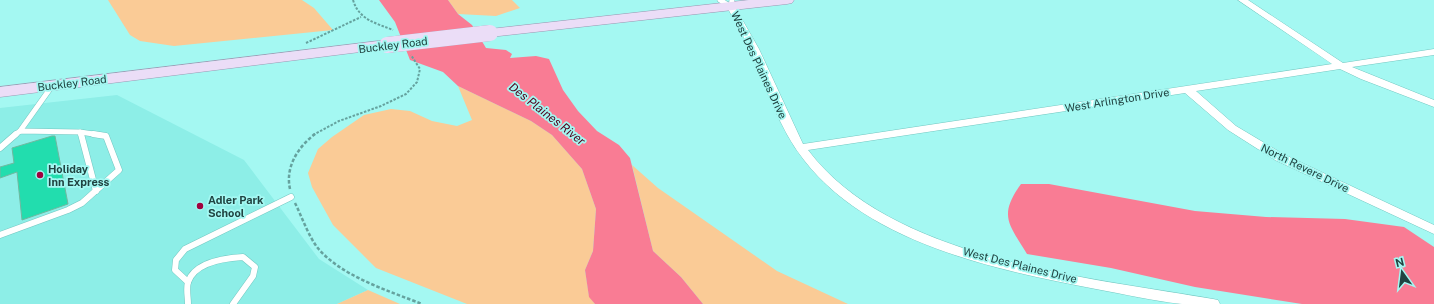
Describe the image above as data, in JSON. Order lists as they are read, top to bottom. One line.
{"streets":{"main road":["Buckley Road"],"street":["West Des Plaines Drive","West Arlington Drive","North Revere Drive"]},"crossings":[["Buckley Road","West Des Plaines Drive"],["West Des Plaines Drive","West Arlington Drive"],["West Arlington Drive","North Revere Drive"]],"water":["Des Plaines River"],"places":["Holiday Inn Express","Adler Park School"],"north":"top"}
